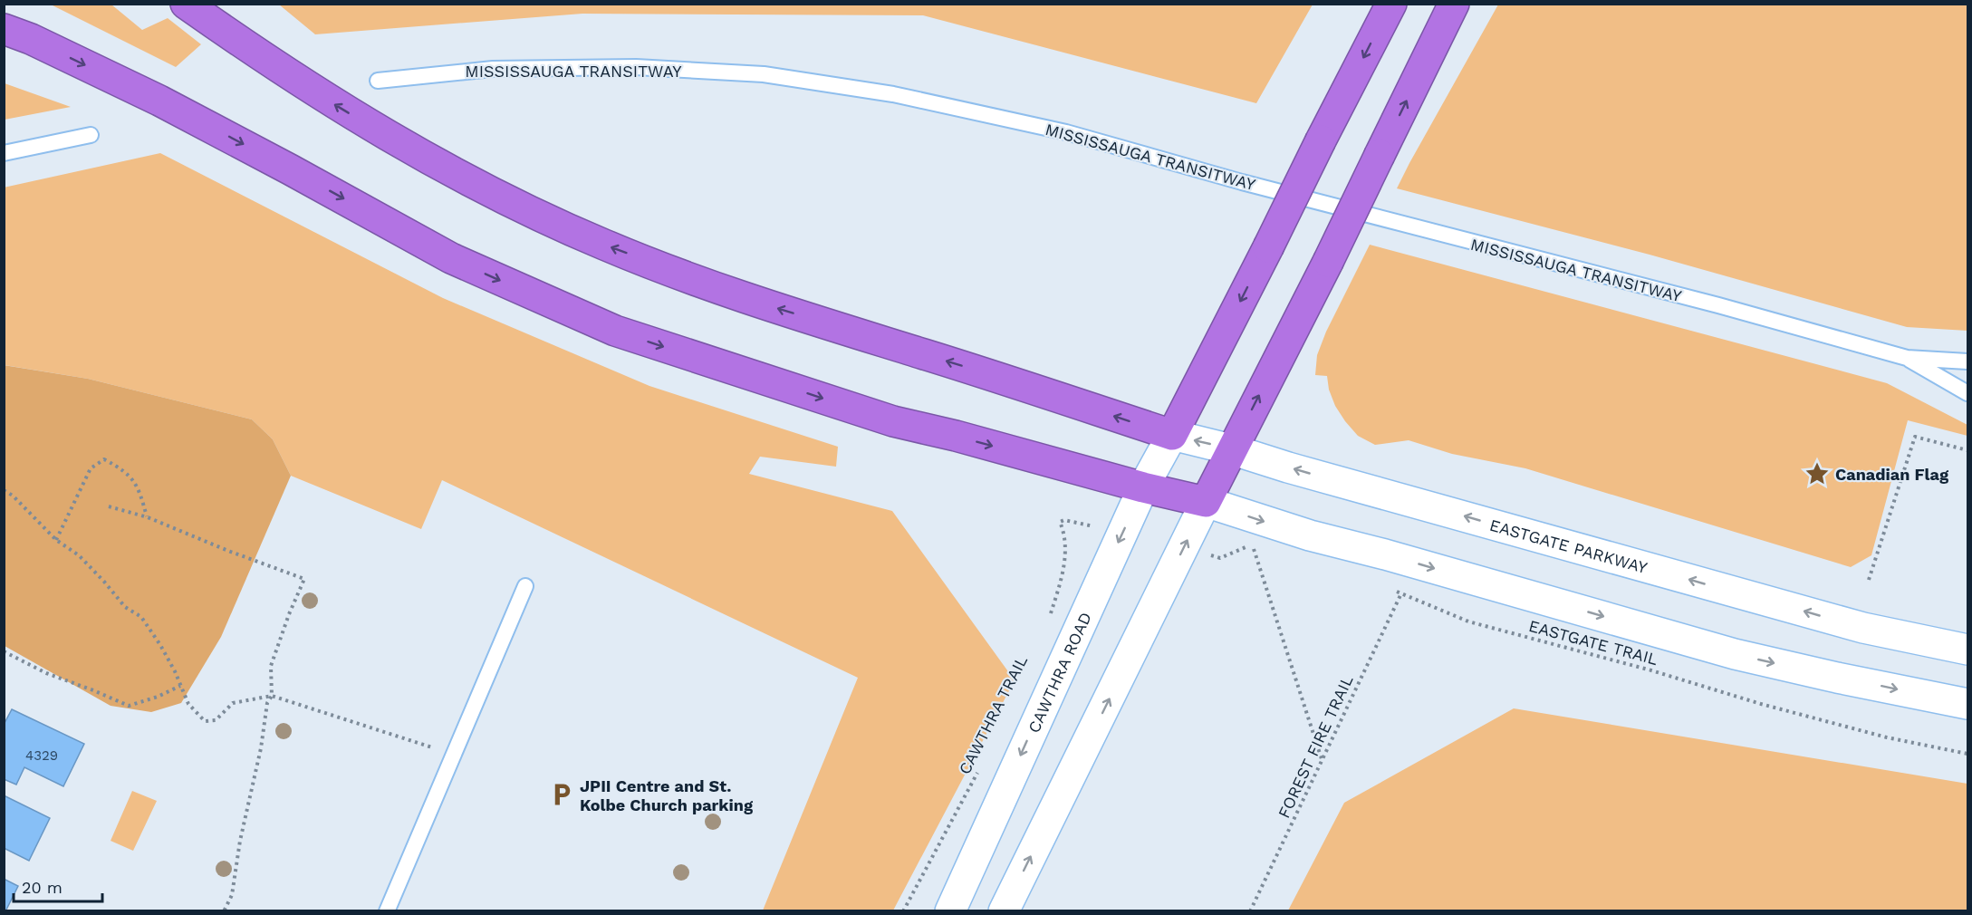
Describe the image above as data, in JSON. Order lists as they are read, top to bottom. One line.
{"streets":{"main road":["EASTGATE PARKWAY","CAWTHRA ROAD"],"lane":["MISSISSAUGA TRANSITWAY"],"path":["EASTGATE TRAIL","CAWTHRA TRAIL","FOREST FIRE TRAIL"]},"crossings":[["EASTGATE PARKWAY","CAWTHRA ROAD"],["EASTGATE TRAIL","FOREST FIRE TRAIL"]],"places":{"place":["Canadian Flag"],"parking":["JPII Centre and St. Kolbe Church parking"]},"house_numbers":["4329"],"scale_bar":"20 m"}
